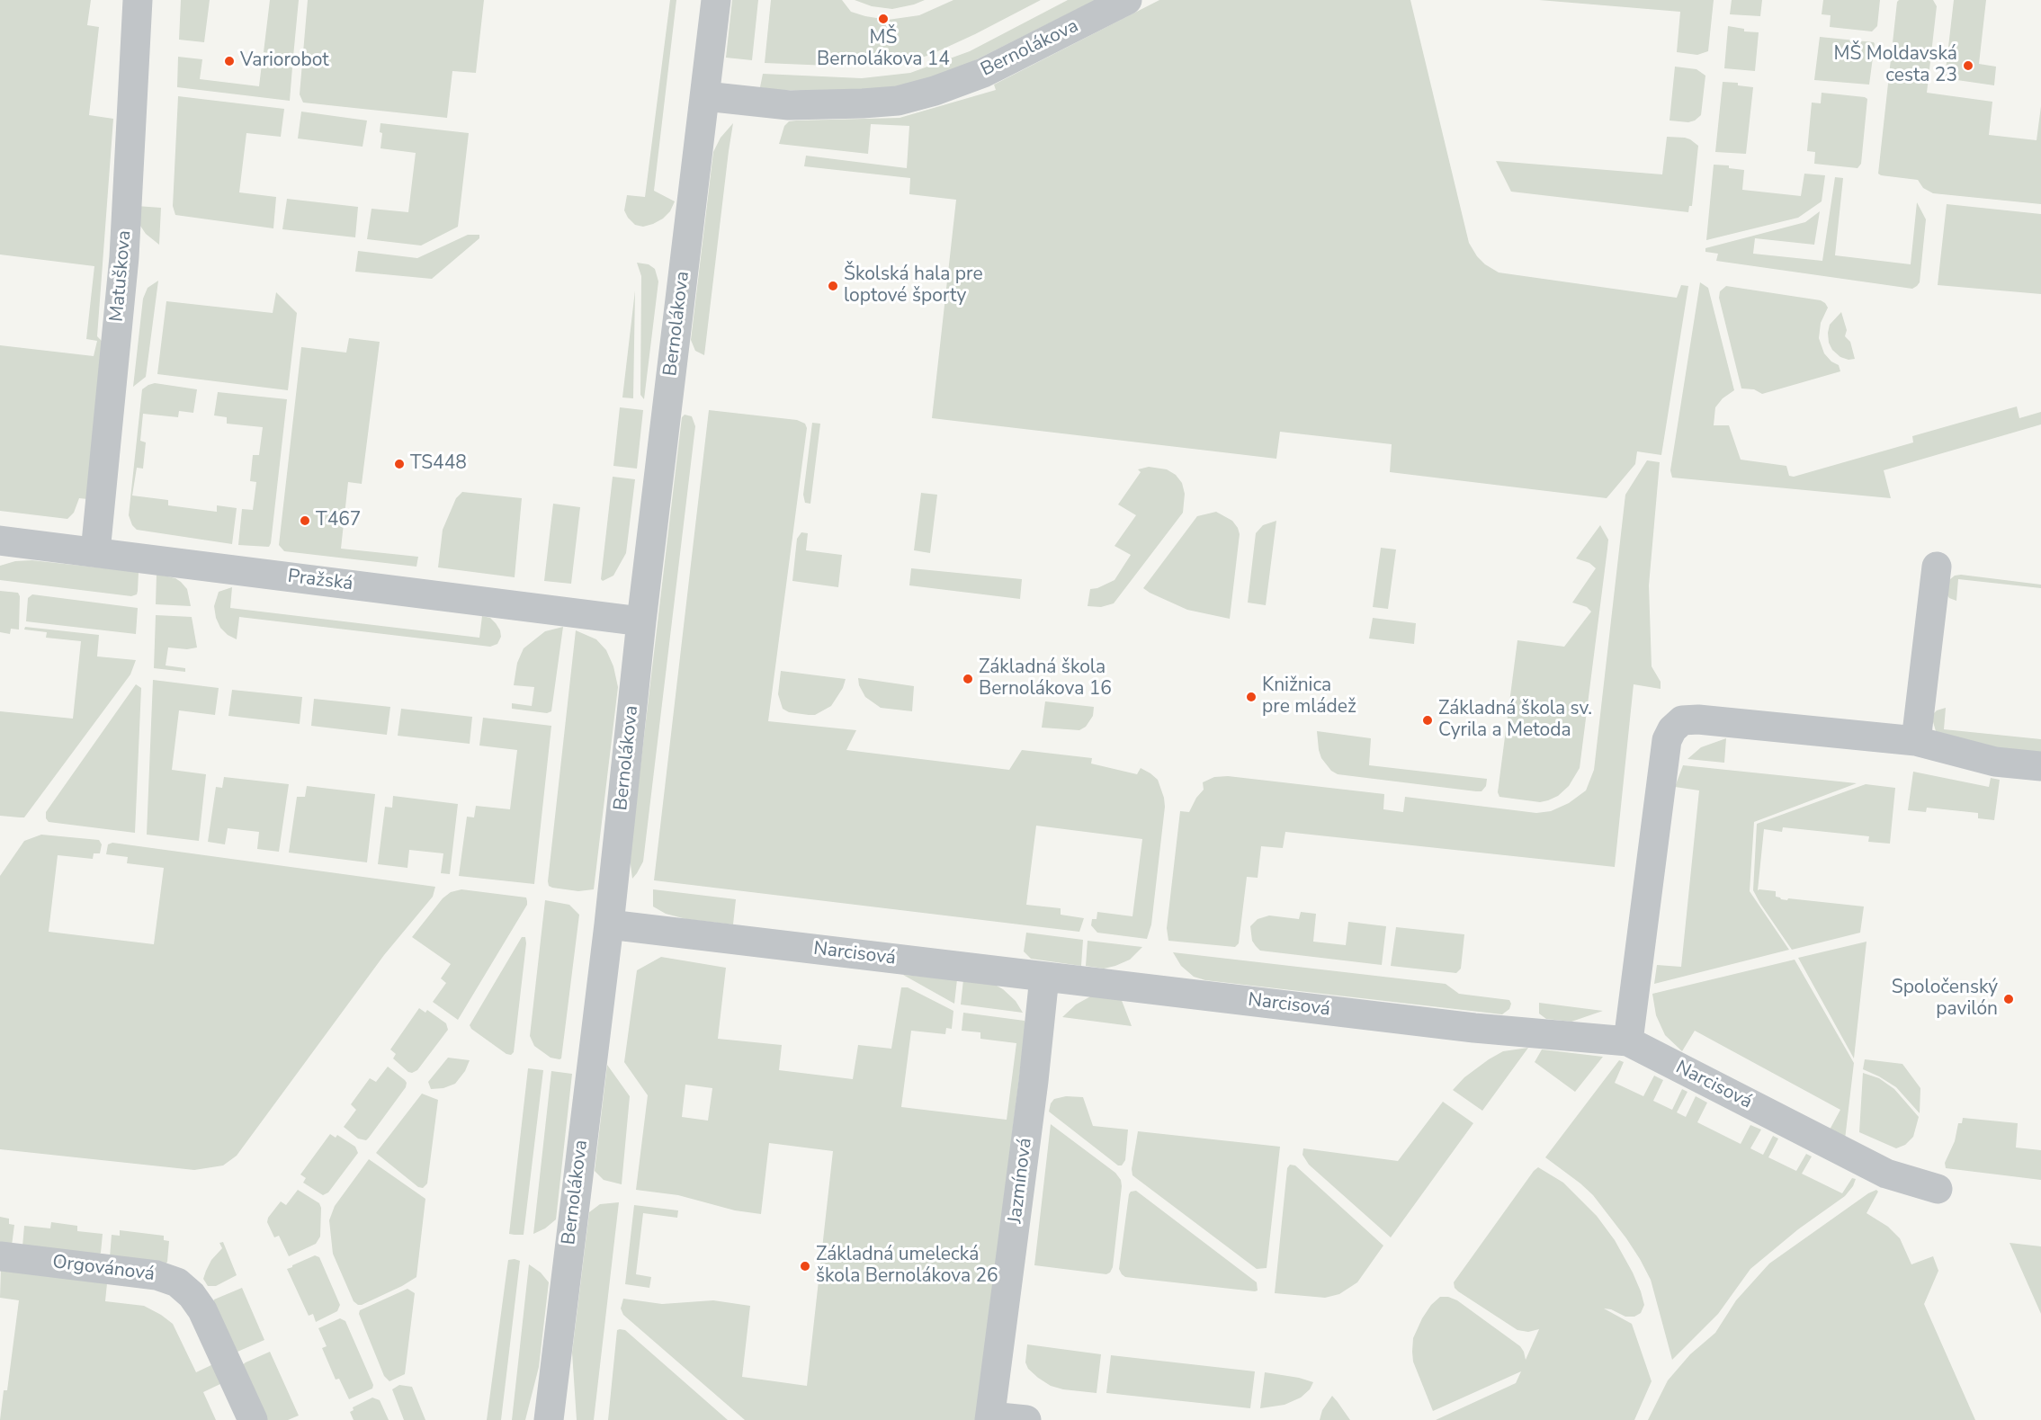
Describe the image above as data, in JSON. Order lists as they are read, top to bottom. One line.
{"streets":{"street":["Bernolákova","Matuškova","Pražská","Narcisová","Jazmínová","Orgovánová"]},"crossings":[["Bernolákova","Pražská"],["Bernolákova","Narcisová"],["Matuškova","Pražská"],["Narcisová","Jazmínová"]],"places":["MŠ Bernolákova 14","Variorobot","MŠ Moldavská cesta 23","Školská hala pre loptové športy","TS448","T467","Základná škola Bernolákova 16","Knižnica pre mládež","Základná škola sv. Cyrila a Metoda","Spoločenský pavilón","Základná umelecká škola Bernolákova 26"]}
